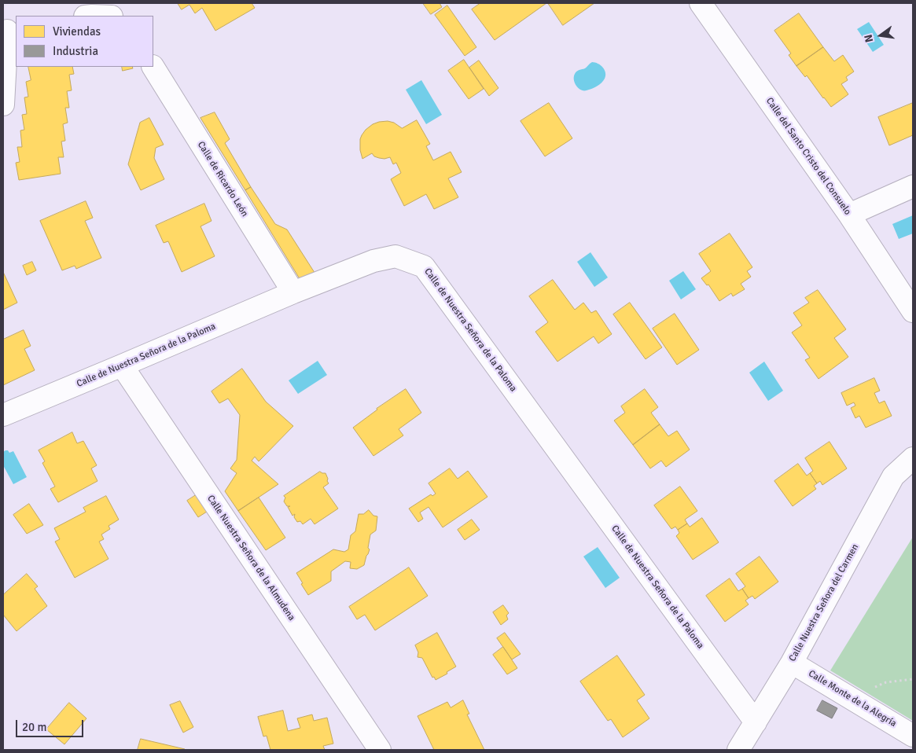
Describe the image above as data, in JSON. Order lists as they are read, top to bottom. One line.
{"streets":{"street":["Calle del Santo Cristo del Consuelo","Calle de Ricardo León","Calle de Nuestra Señora de la Paloma","Calle Nuestra Señora de la Almudena","Calle Nuestra Señora del Carmen","Calle Monte de la Alegría"]},"crossings":[["Calle de Ricardo León","Calle de Nuestra Señora de la Paloma"],["Calle de Nuestra Señora de la Paloma","Calle Nuestra Señora de la Almudena"],["Calle de Nuestra Señora de la Paloma","Calle Nuestra Señora del Carmen"],["Calle Nuestra Señora del Carmen","Calle Monte de la Alegría"]],"legend":["Viviendas","Industria"],"scale_bar":"20 m","north":"left"}
